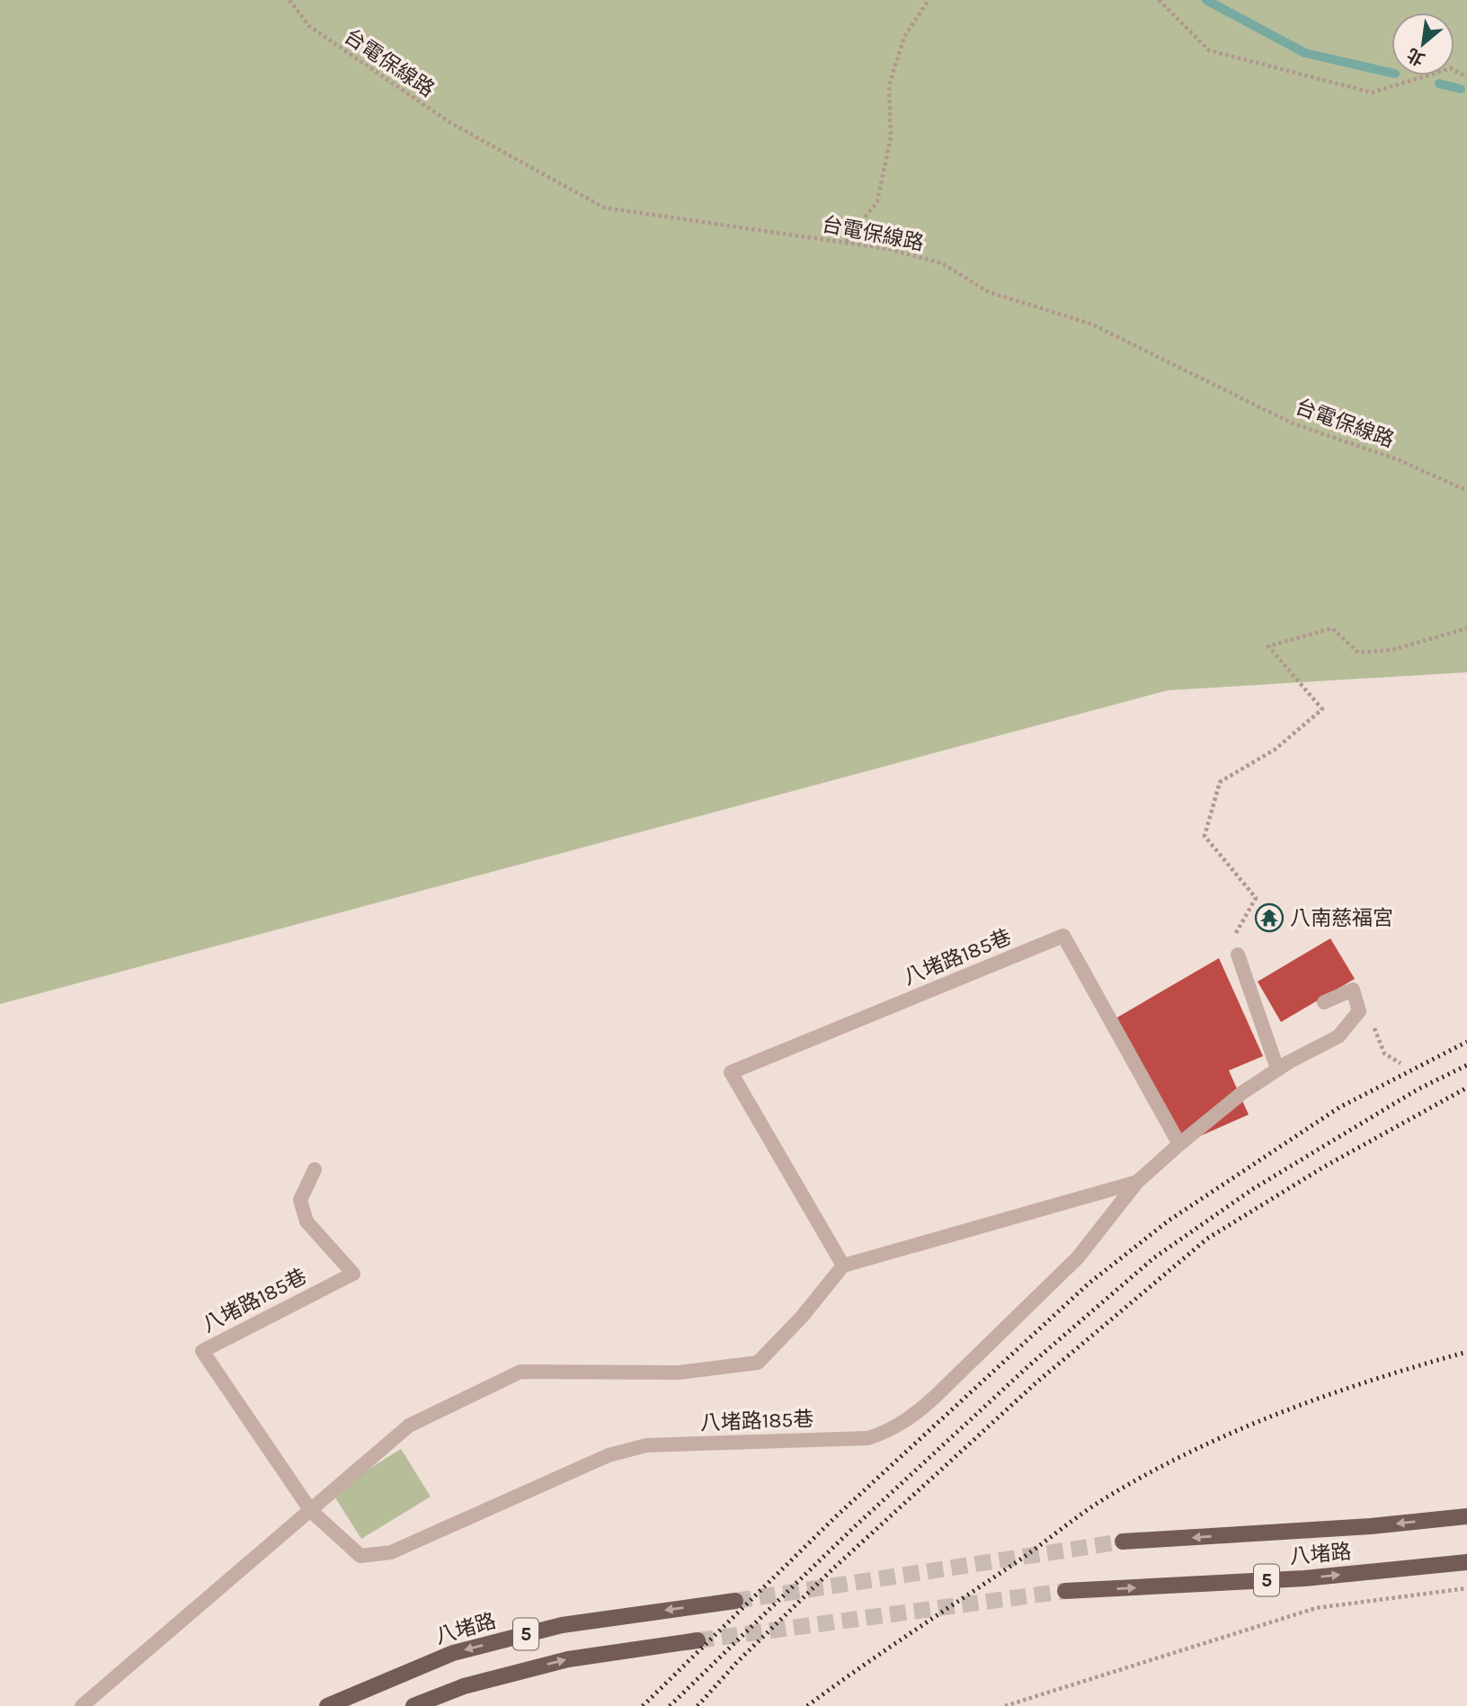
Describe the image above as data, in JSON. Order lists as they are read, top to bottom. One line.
{"streets":{"main road":["八堵路","5"],"lane":["八堵路185巷"],"path":["台電保線路"]},"places":{"temple":["八南慈福宮"]},"north":"bottom left"}
